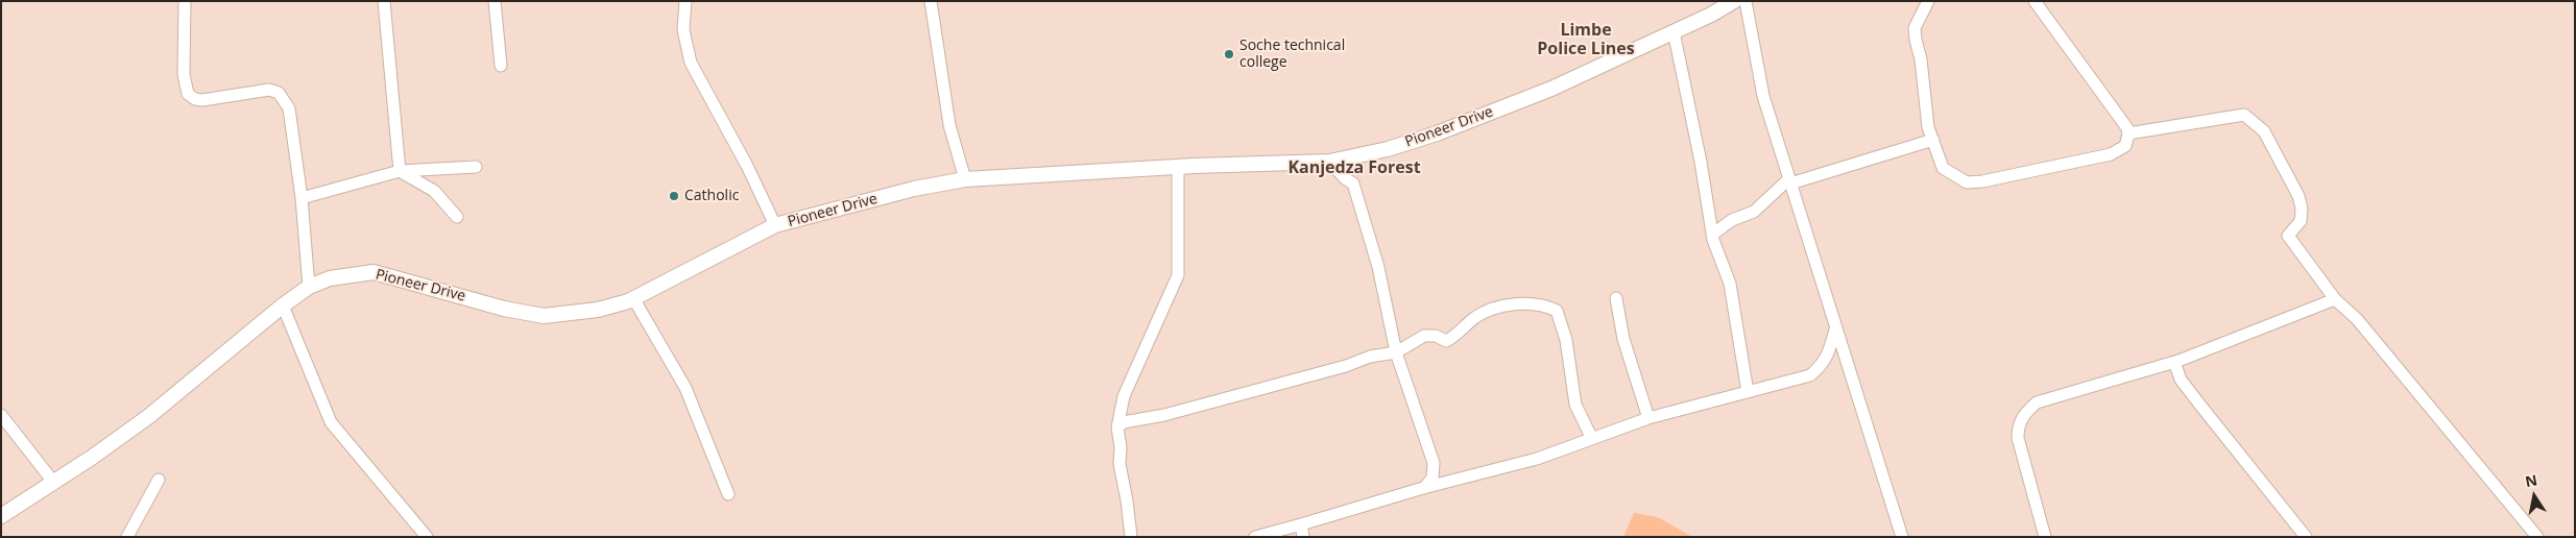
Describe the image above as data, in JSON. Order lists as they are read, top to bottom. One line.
{"streets":{"street":["Pioneer Drive"]},"districts":["Limbe Police Lines","Kanjedza Forest"],"places":["Soche technical college","Catholic"],"north":"top"}
